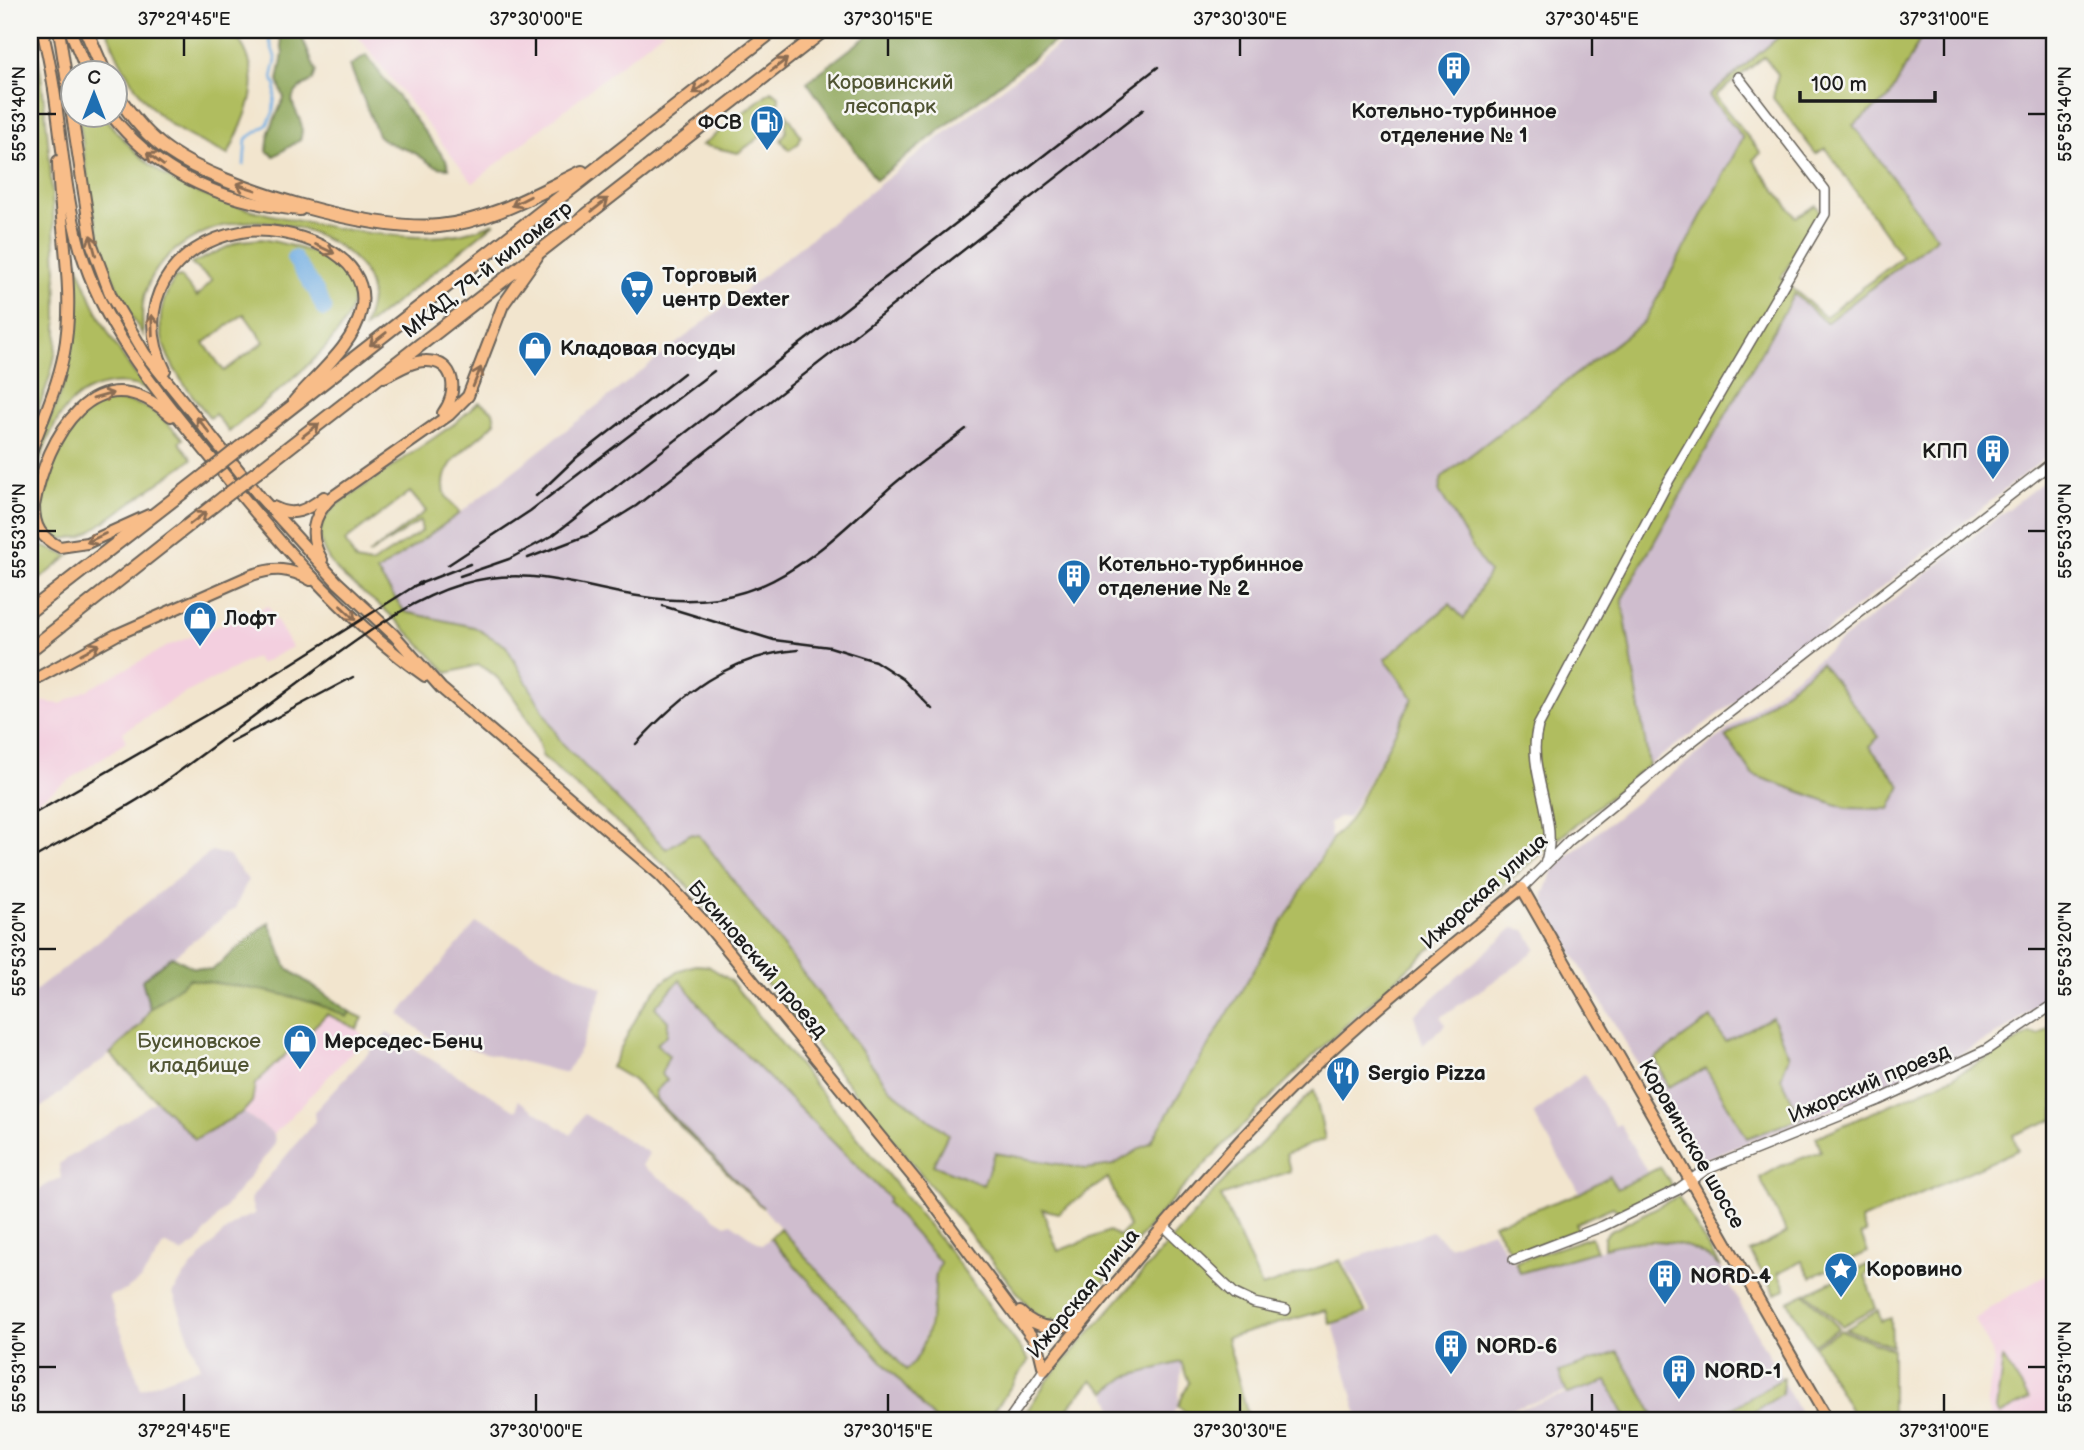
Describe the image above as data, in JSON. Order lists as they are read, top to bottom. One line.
{"streets":{"highway":["МКАД, 79-й километр"],"main road":["Ижорская улица","Бусиновский проезд","Коровинское шоссе"],"street":["Ижорский проезд"]},"crossings":[["Ижорская улица","Коровинское шоссе"],["Ижорский проезд","Коровинское шоссе"]],"parks":["Коровинский лесопарк","Бусиновское кладбище"],"places":{"building":["Котельно-турбинное отделение № 1","КПП","Котельно-турбинное отделение № 2","NORD-4","NORD-6","NORD-1"],"fuel station":["ФСВ"],"supermarket":["Торговый центр Dexter"],"shop":["Кладовая посуды","Лофт","Мерседес-Бенц"],"restaurant":["Sergio Pizza"],"place":["Коровино"]},"scale_bar":"100 m","north":"top","coordinates":["37°29'45\"E","37°30'00\"E","37°30'15\"E","37°30'30\"E","37°30'45\"E","37°31'00\"E","55°53'40\"N","55°53'30\"N","55°53'20\"N","55°53'10\"N"]}
